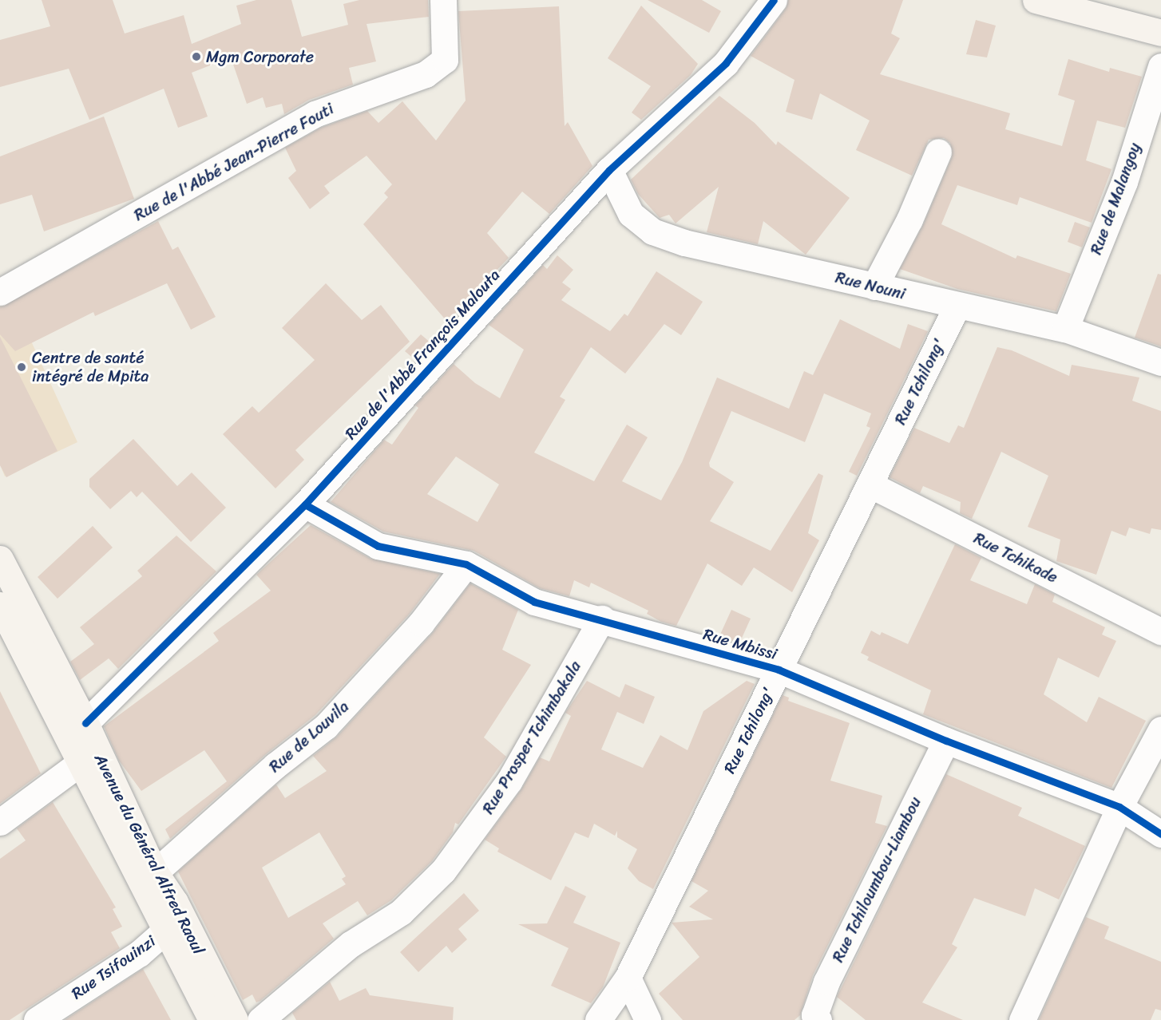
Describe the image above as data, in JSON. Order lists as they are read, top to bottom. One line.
{"streets":{"street":["Rue de l'Abbé Jean-Pierre Fouti","Rue de Malangoy","Rue Nouni","Rue de l'Abbé François Malouta","Rue Tchilong'","Rue Tchikade","Rue Mbissi","Rue de Louvila","Rue Prosper Tchimbakala","Avenue du Général Alfred Raoul","Rue Tchiloumbou-Liambou","Rue Tsifouinzi"]},"crossings":[["Rue de Malangoy","Rue Nouni"],["Rue Nouni","Rue de l'Abbé François Malouta"],["Rue Nouni","Rue Tchilong'"],["Rue de l'Abbé François Malouta","Rue Mbissi"],["Rue de l'Abbé François Malouta","Avenue du Général Alfred Raoul"],["Rue Tchilong'","Rue Tchikade"],["Rue Tchilong'","Rue Mbissi"],["Rue Mbissi","Rue de Louvila"],["Rue Mbissi","Rue Prosper Tchimbakala"],["Rue Mbissi","Rue Tchiloumbou-Liambou"],["Rue de Louvila","Avenue du Général Alfred Raoul"]],"places":["Mgm Corporate","Centre de santé intégré de Mpita"]}
